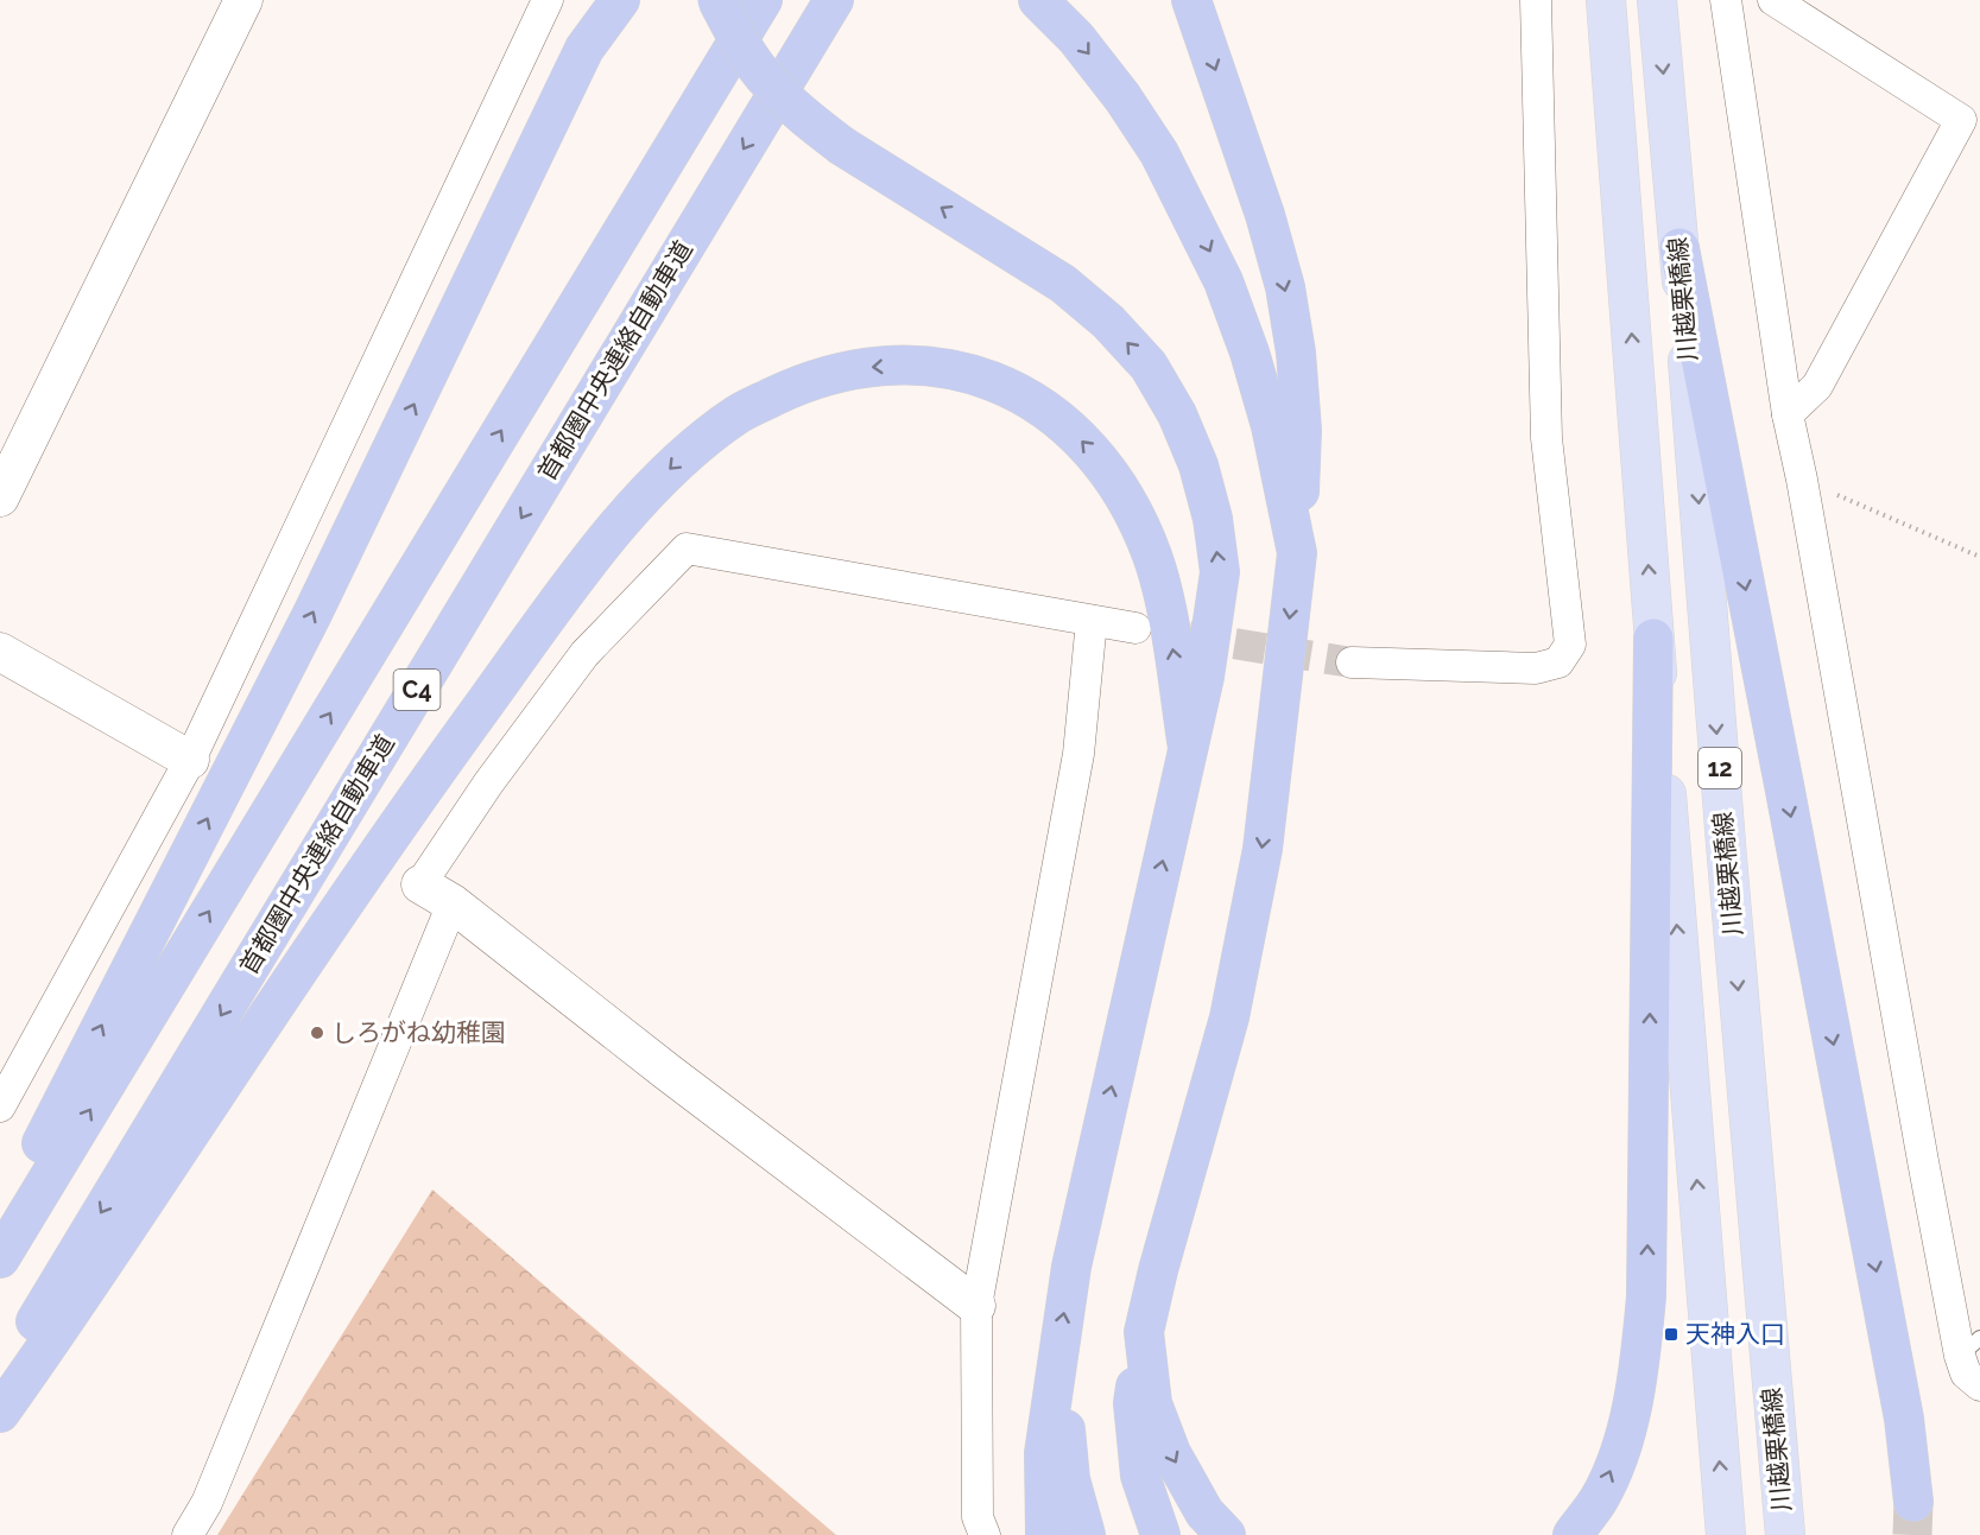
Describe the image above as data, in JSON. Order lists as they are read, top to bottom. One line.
{"streets":{"highway":["首都圏中央連絡自動車道","C4"],"main road":["川越栗橋線","12"]},"places":{"other":["しろがね幼稚園"],"transit":["天神入口"]}}
